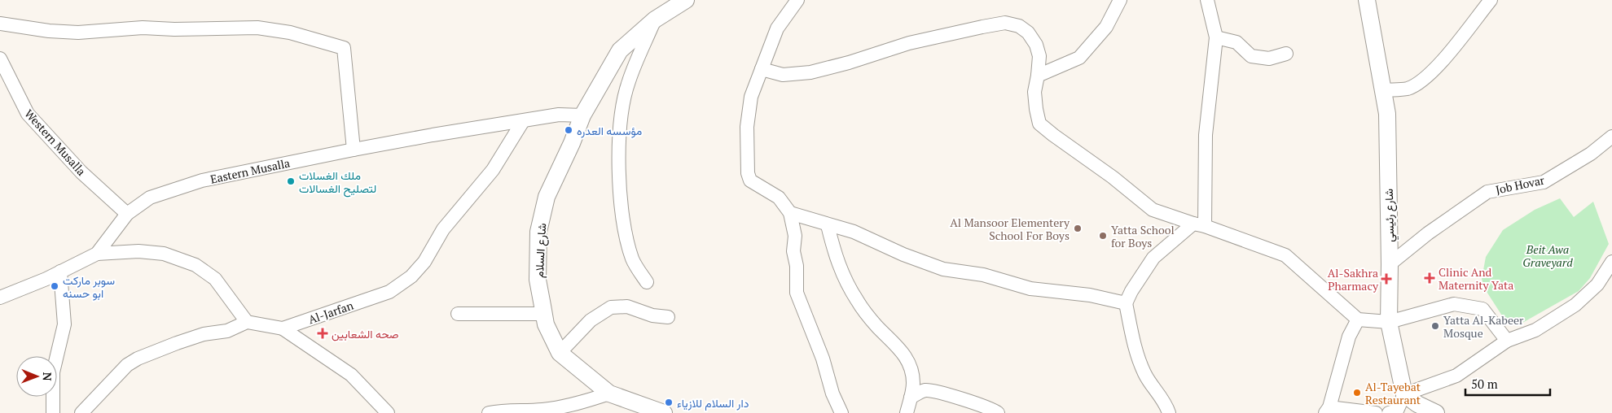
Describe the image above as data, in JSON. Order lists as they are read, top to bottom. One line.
{"streets":{"main road":["شارع رئيسي","شارع السلام"],"street":["Western Musalla","Eastern Musalla","Job Hovar","Al-Jarfan"]},"crossings":[["Western Musalla","Eastern Musalla"],["Eastern Musalla","شارع السلام"],["Eastern Musalla","Al-Jarfan"],["Job Hovar","شارع رئيسي"]],"parks":["Beit Awa Graveyard"],"places":{"other":["مؤسسه العدره","ملك الغسلات لتصليح الغسالات","Al Mansoor Elementery School For Boys","Yatta School for Boys","سوبر ماركت ابو حسنه","Yatta Al-Kabeer Mosque","Al-Tayebat Restaurant","دار السلام للازياء"],"health":["Clinic And Maternity Yata","Al-Sakhra Pharmacy","صحه الشعابين"]},"scale_bar":"50 m","north":"right"}
